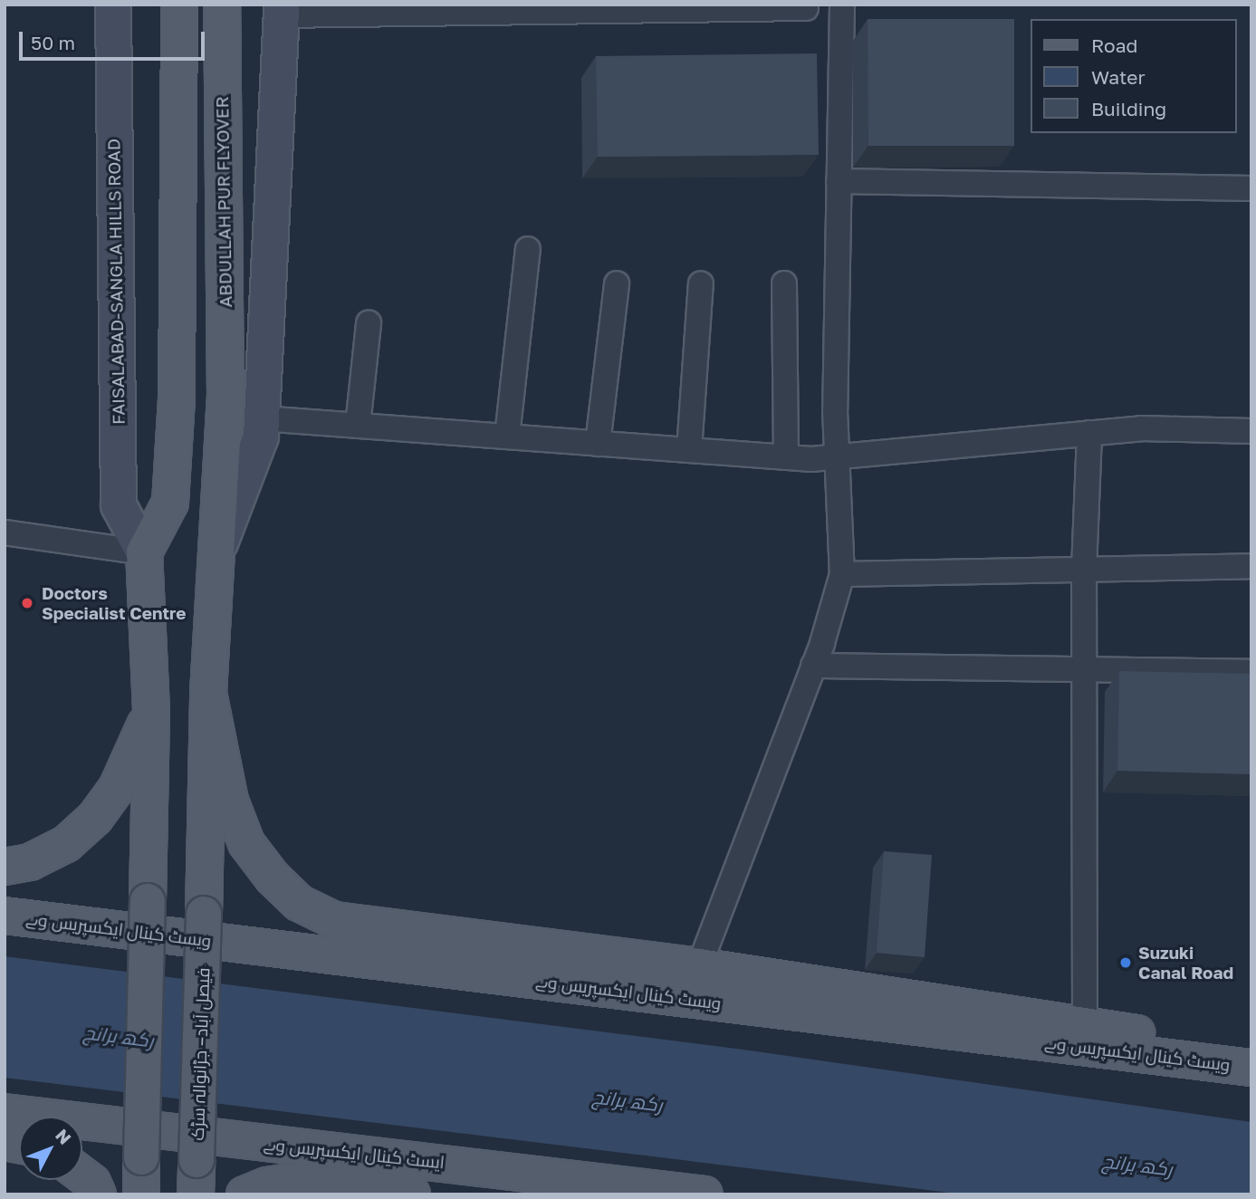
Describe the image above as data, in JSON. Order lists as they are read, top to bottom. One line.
{"streets":{"main road":["ABDULLAH PUR FLYOVER","FAISALABAD-SANGLA HILLS ROAD","ویسٹ کینال ایکسپریس وے","فیصل آباد– جڑانوالہ سڑک","ایسٹ کینال ایکسپریس وے"]},"crossings":[["ABDULLAH PUR FLYOVER","فیصل آباد– جڑانوالہ سڑک"]],"water":["رکھ برانچ"],"places":["Doctors Specialist Centre","Suzuki Canal Road"],"legend":["Road","Water","Building"],"scale_bar":"50 m","north":"top right"}
